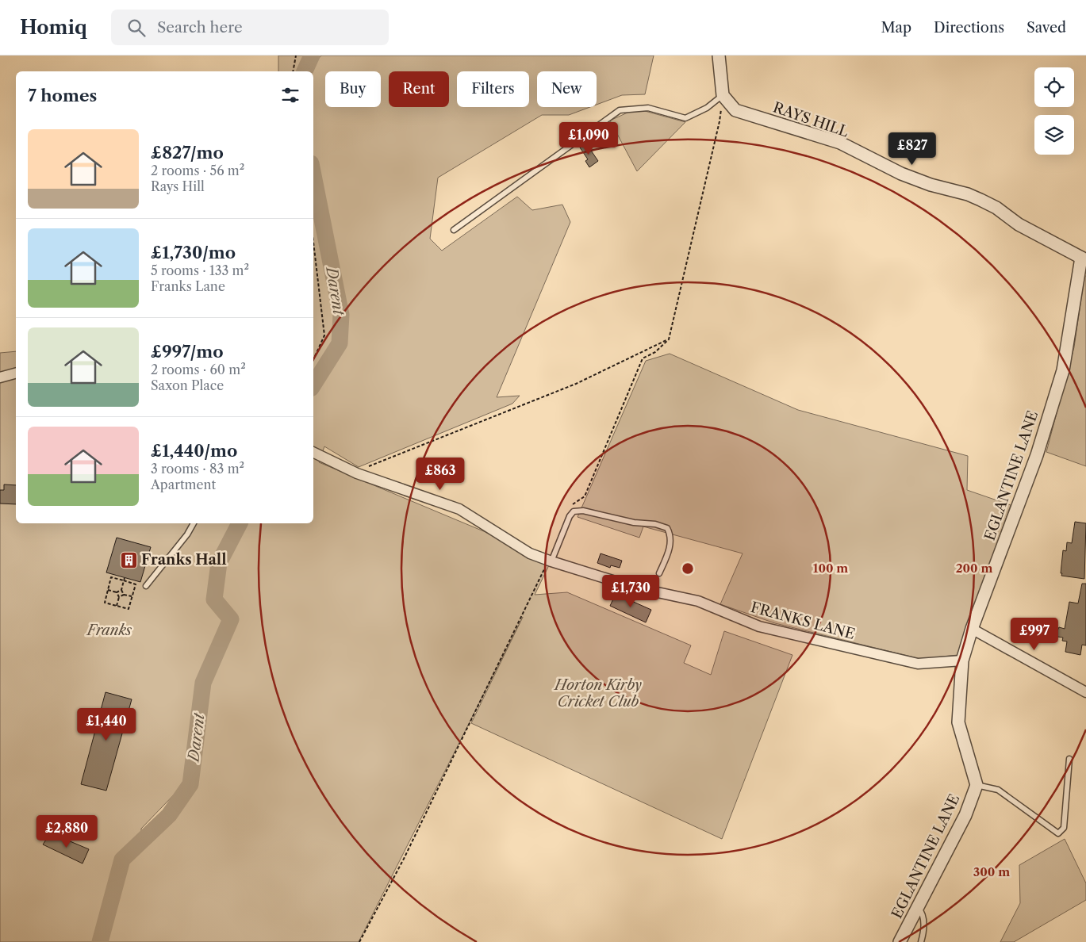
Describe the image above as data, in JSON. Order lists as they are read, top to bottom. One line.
{"streets":{"street":["RAYS HILL","EGLANTINE LANE","FRANKS LANE"]},"crossings":[["RAYS HILL","EGLANTINE LANE"],["EGLANTINE LANE","FRANKS LANE"]],"water":["Darent"],"parks":["Franks","Horton Kirby Cricket Club"],"places":{"building":["Franks Hall"]},"page":{"header":"Homiq","search":"Search here","nav":["Map","Directions","Saved"],"chip":["Buy","Rent","Filters","New"],"heading":"7 homes","list":[{"name":"£827/mo","note":"2 rooms · 56 m² · Rays Hill"},{"name":"£1,730/mo","note":"5 rooms · 133 m² · Franks Lane"},{"name":"£997/mo","note":"2 rooms · 60 m² · Saxon Place"},{"name":"£1,440/mo","note":"3 rooms · 83 m² · Apartment"}],"price":["£1,090","£827","£863","£1,730","£997","£1,440","£2,880"]},"rings":["100 m","200 m","300 m"]}
